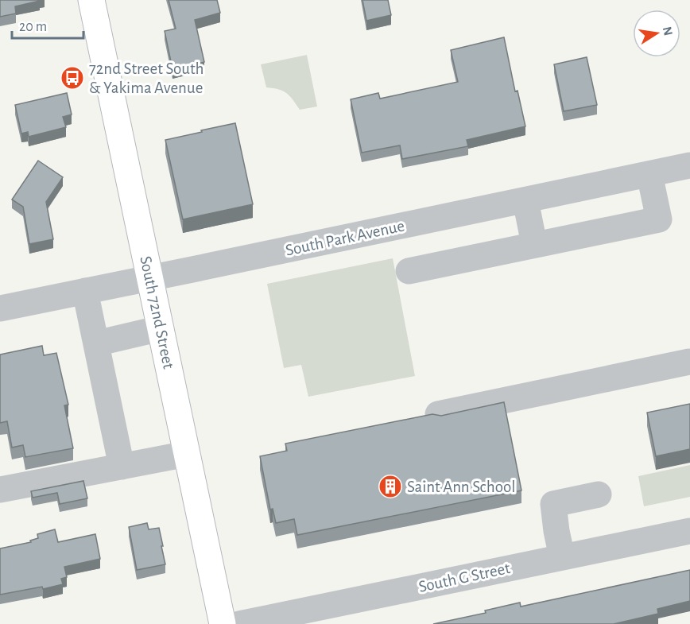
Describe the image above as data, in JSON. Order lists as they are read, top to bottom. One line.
{"streets":{"main road":["South 72nd Street"],"street":["South Park Avenue","South G Street"]},"crossings":[["South Park Avenue","South 72nd Street"]],"places":{"bus stop":["72nd Street South & Yakima Avenue"],"building":["Saint Ann School"]},"scale_bar":"20 m","north":"right"}
